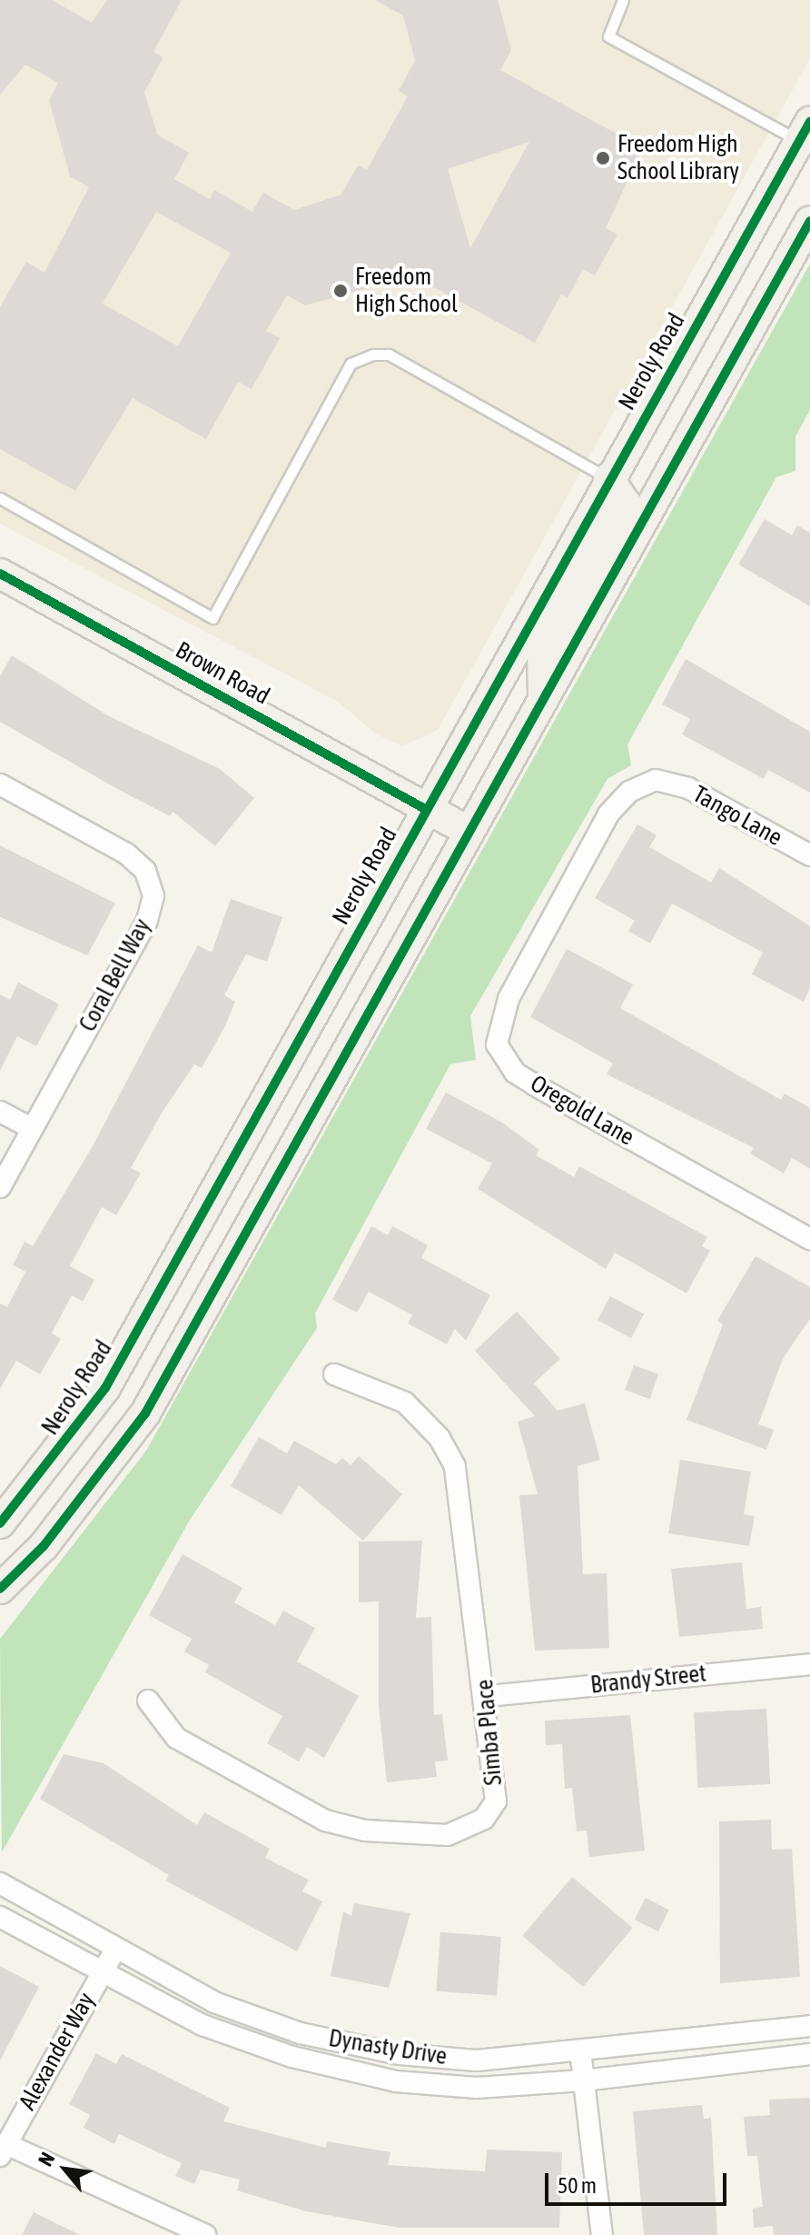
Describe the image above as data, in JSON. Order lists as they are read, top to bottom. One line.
{"streets":{"street":["Neroly Road","Brown Road","Tango Lane","Coral Bell Way","Oregold Lane","Brandy Street","Simba Place","Dynasty Drive","Alexander Way"]},"crossings":[["Neroly Road","Brown Road"],["Tango Lane","Oregold Lane"],["Brandy Street","Simba Place"],["Dynasty Drive","Alexander Way"]],"places":["Freedom High School Library","Freedom High School"],"scale_bar":"50 m","north":"top left"}
